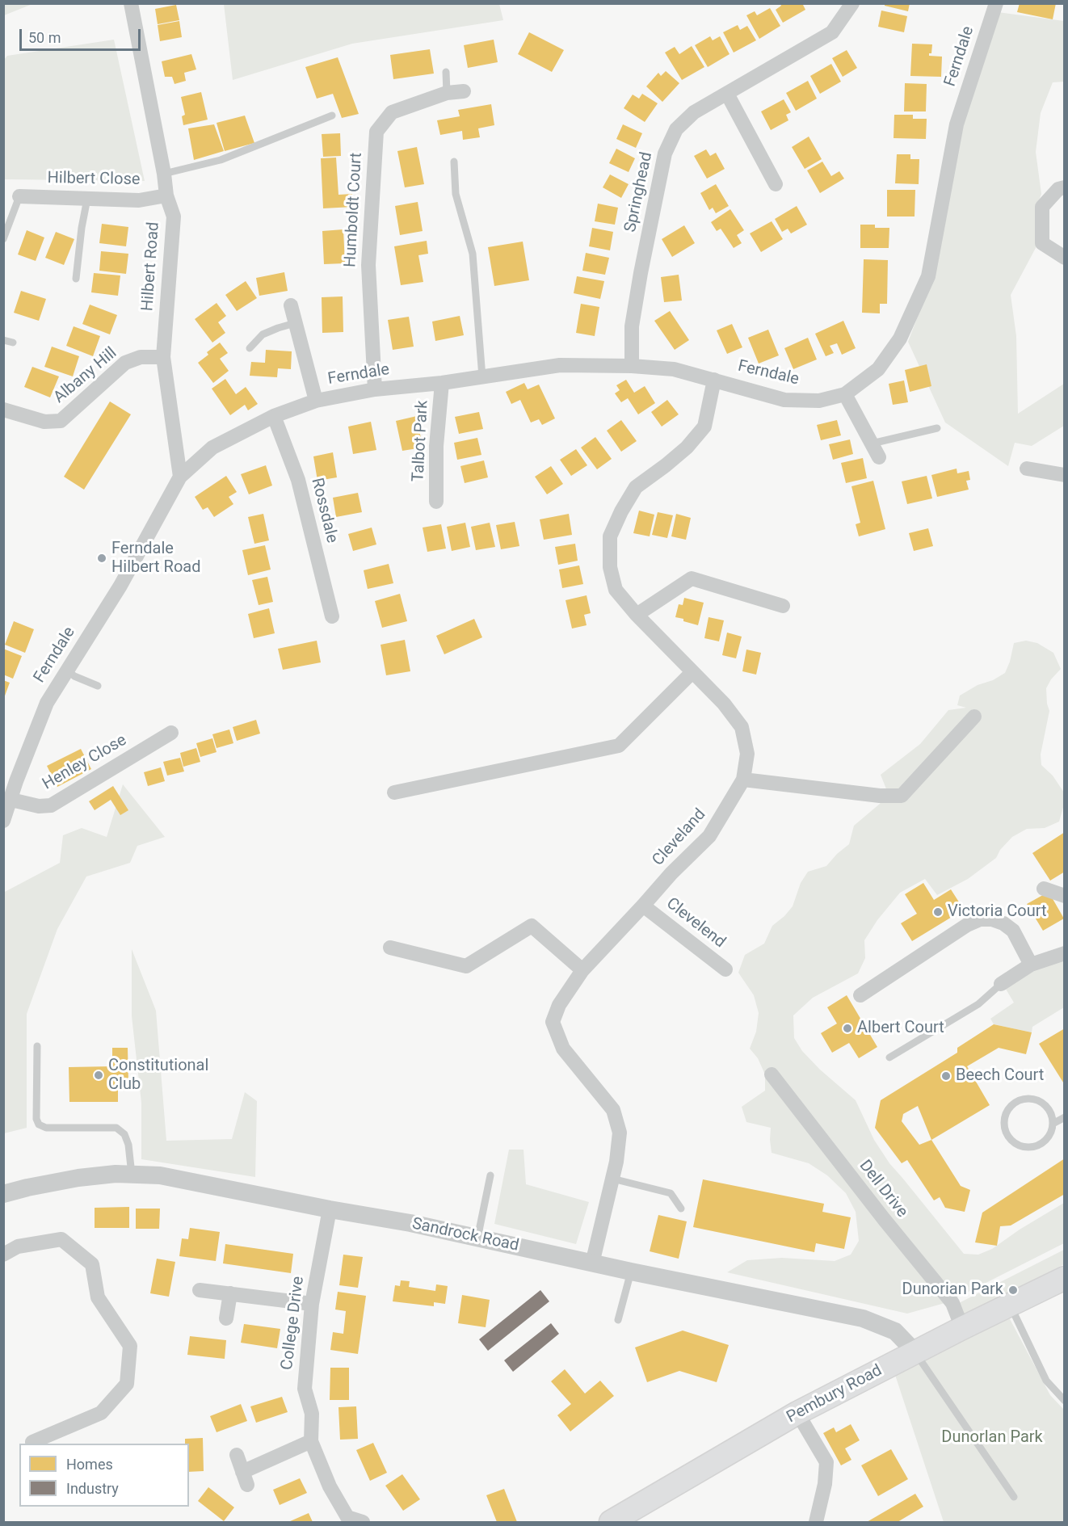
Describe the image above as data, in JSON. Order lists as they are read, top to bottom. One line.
{"streets":{"main road":["Pembury Road"],"street":["Ferndale","Hilbert Close","Springhead","Humboldt Court","Hilbert Road","Albany Hill","Talbot Park","Rossdale","Henley Close","Cleveland","Clevelend","Dell Drive","Sandrock Road","College Drive"]},"crossings":[["Ferndale","Springhead"],["Ferndale","Humboldt Court"],["Ferndale","Hilbert Road"],["Ferndale","Talbot Park"],["Ferndale","Rossdale"],["Ferndale","Henley Close"],["Ferndale","Cleveland"],["Hilbert Close","Hilbert Road"],["Hilbert Road","Albany Hill"],["Cleveland","Clevelend"],["Cleveland","Sandrock Road"],["Dell Drive","Pembury Road"],["Sandrock Road","College Drive"],["Sandrock Road","Pembury Road"]],"parks":["Dunorlan Park"],"places":["Ferndale Hilbert Road","Victoria Court","Albert Court","Constitutional Club","Beech Court","Dunorian Park"],"legend":["Homes","Industry"],"scale_bar":"50 m"}
